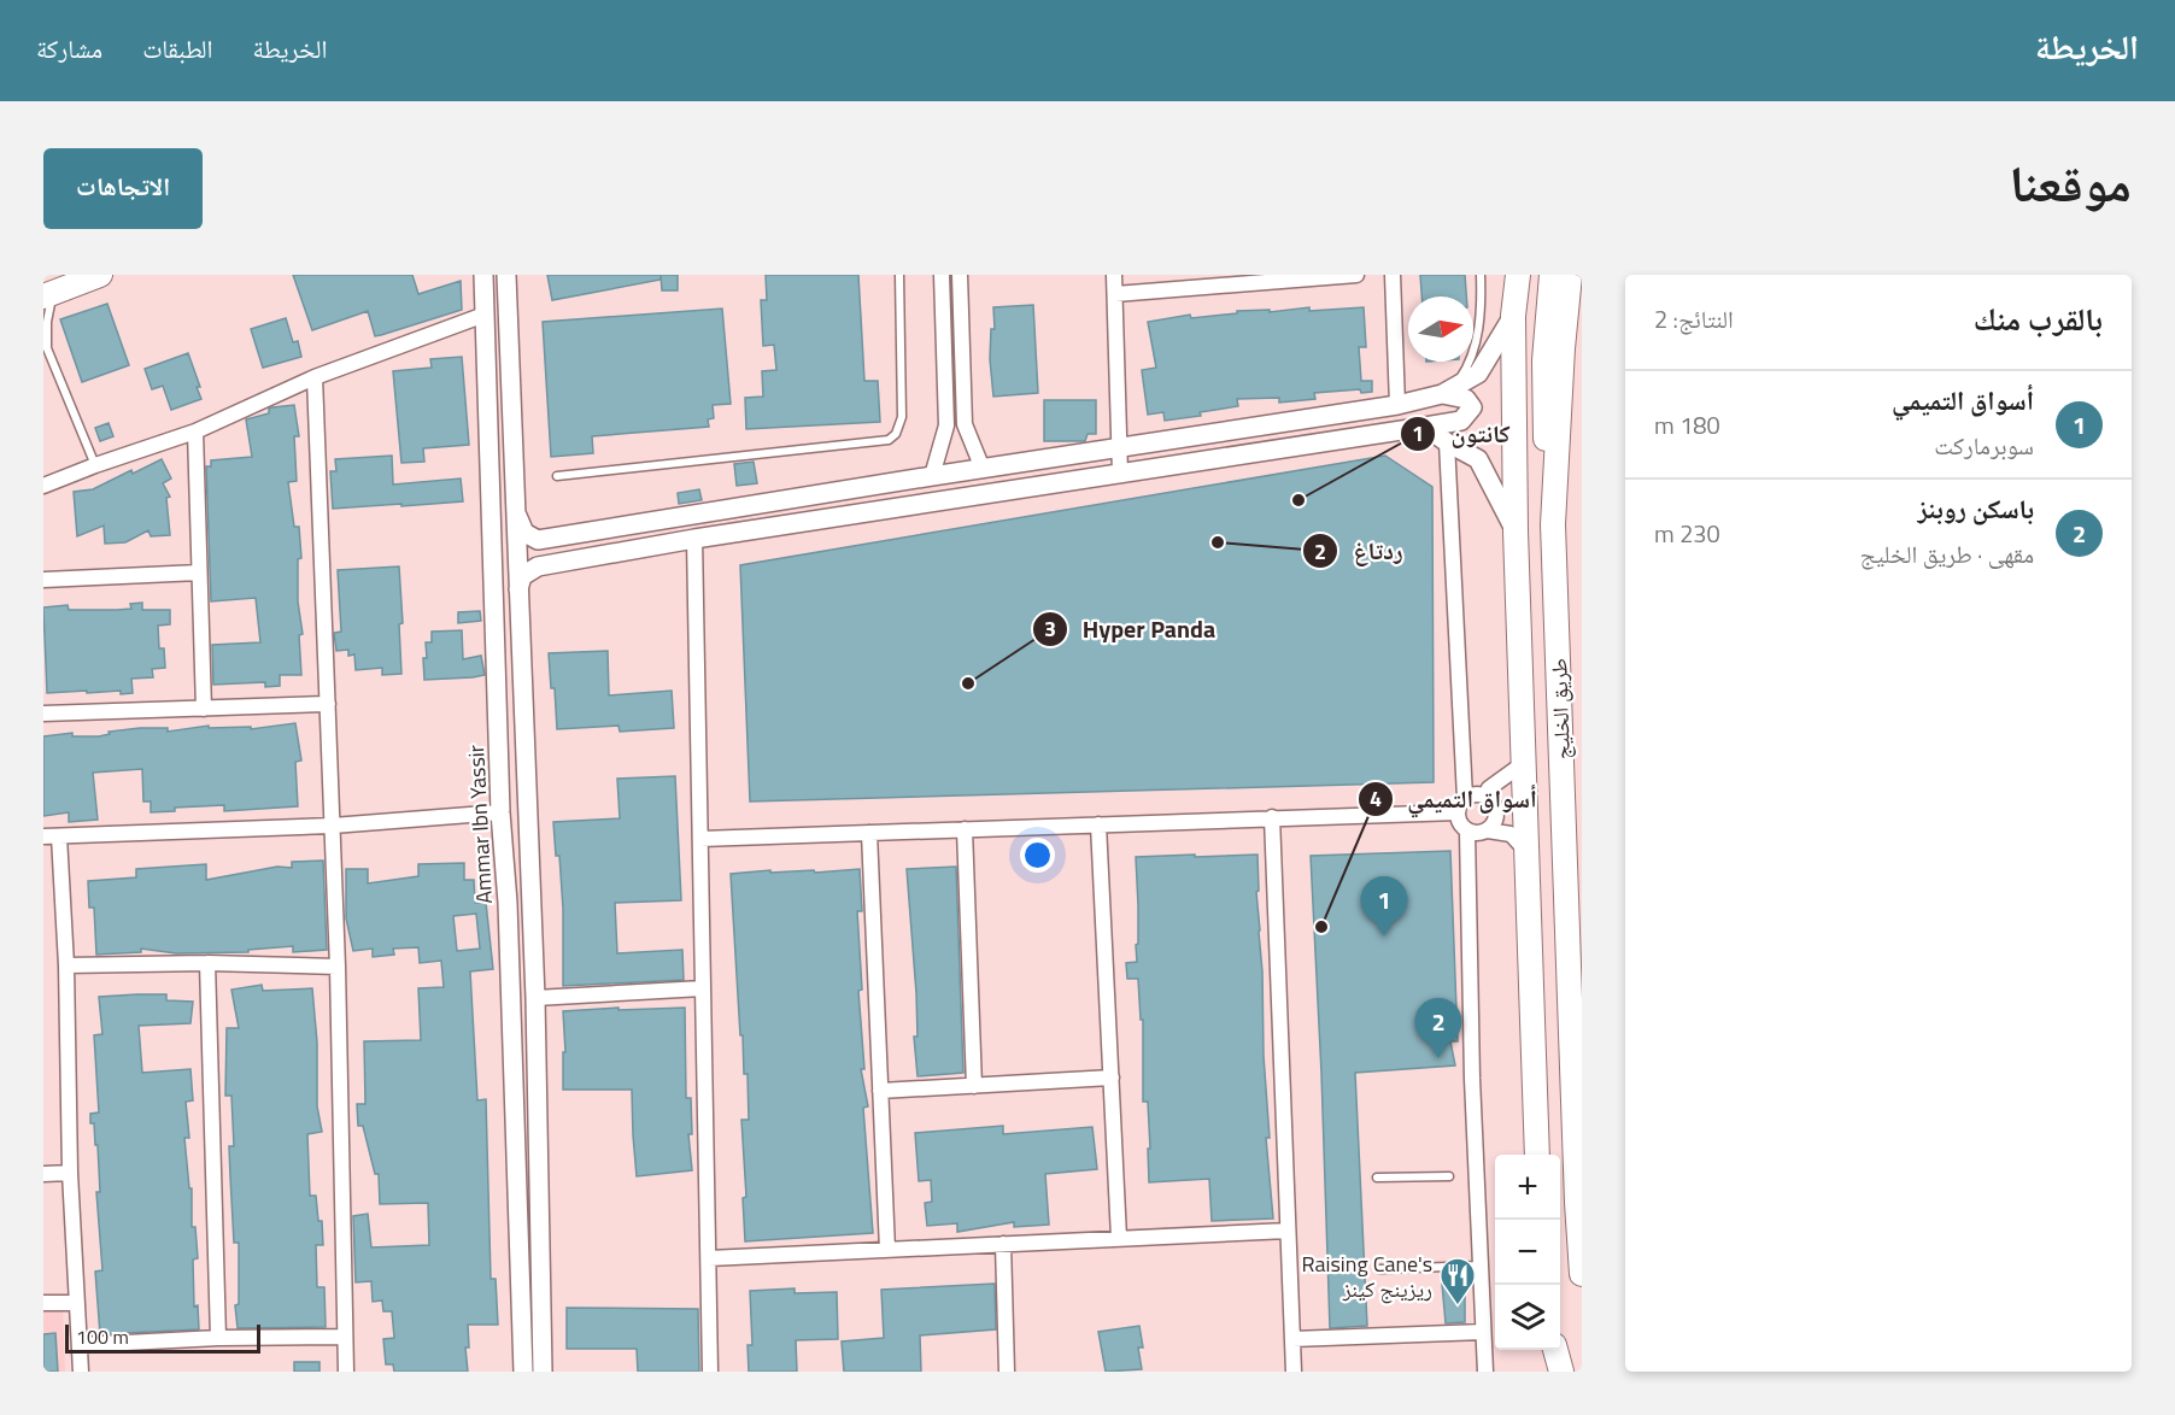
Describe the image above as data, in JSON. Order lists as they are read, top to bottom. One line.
{"streets":{"main road":["طريق الخليج"],"street":["Ammar Ibn Yassir"]},"places":{"other":["كانتون","ردتاغ","Hyper Panda","أسواق التميمي"],"restaurant":["Raising Cane's ريزينج كينز"]},"scale_bar":"100 m","north":"right","page":{"header":"الخريطة","nav":["الخريطة","الطبقات","مشاركة"],"title":"موقعنا","buttons":"الاتجاهات","heading":["بالقرب منك","النتائج: 2"],"list":[{"mark":"1","name":"أسواق التميمي","note":"سوبرماركت","value":"180 m"},{"mark":"2","name":"باسكن روبنز","note":"مقهى · طريق الخليج","value":"230 m"}],"pins":["1","2"],"map_buttons":["+","−"],"scale":"100 m"}}
